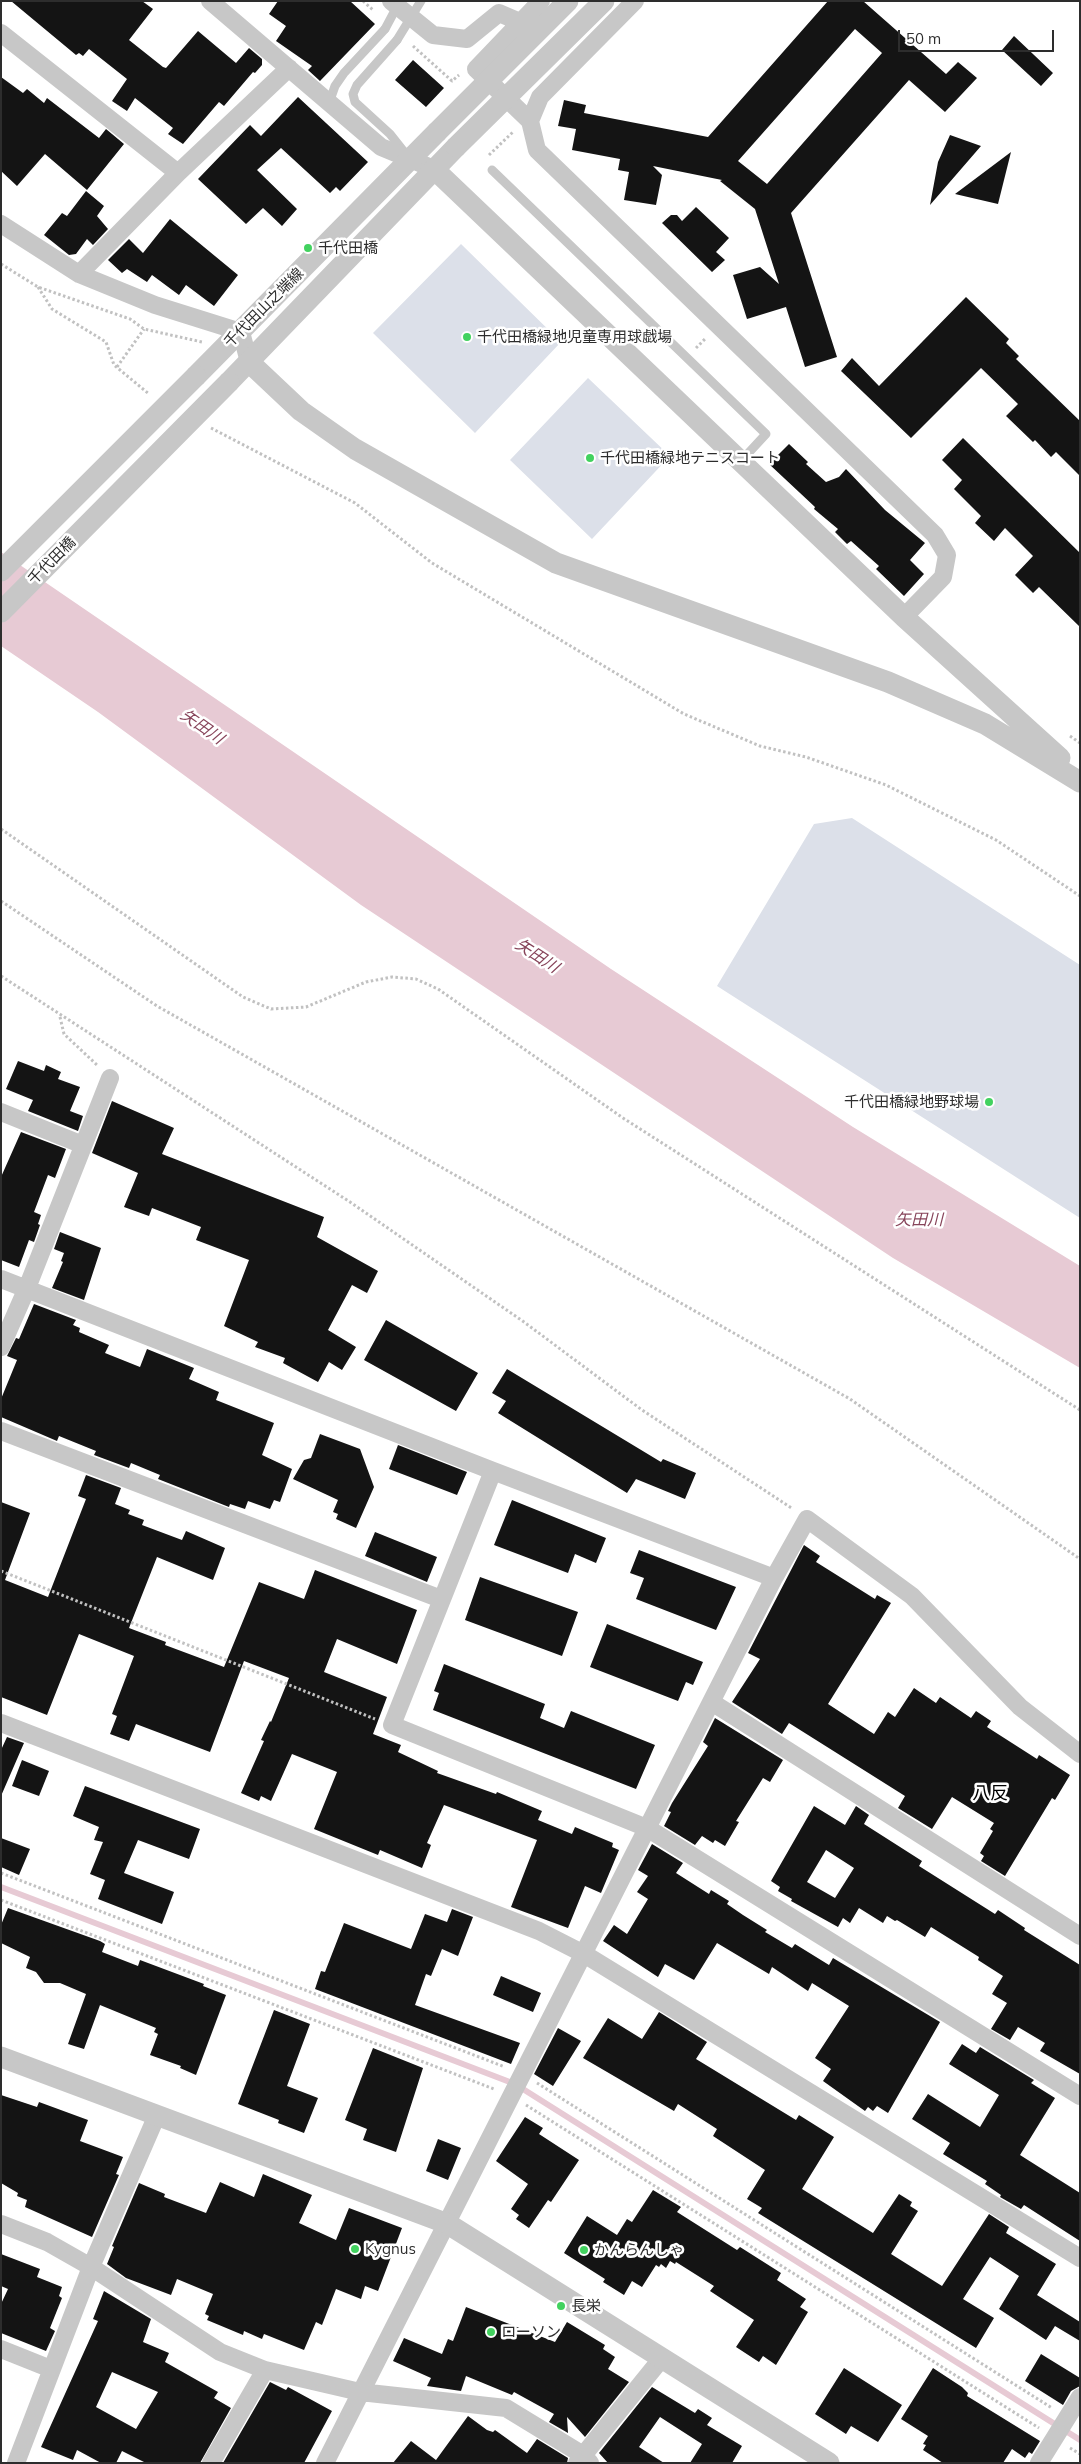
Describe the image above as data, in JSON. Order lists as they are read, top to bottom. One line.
{"streets":{"street":["千代田山之端線","千代田橋"]},"crossings":[["千代田山之端線","千代田橋"]],"districts":["八反"],"water":["矢田川"],"places":["千代田橋","千代田橋緑地児童専用球戯場","千代田橋緑地テニスコート","千代田橋緑地野球場","Kygnus","かんらんしゃ","長栄","ローソン"],"scale_bar":"50 m"}
